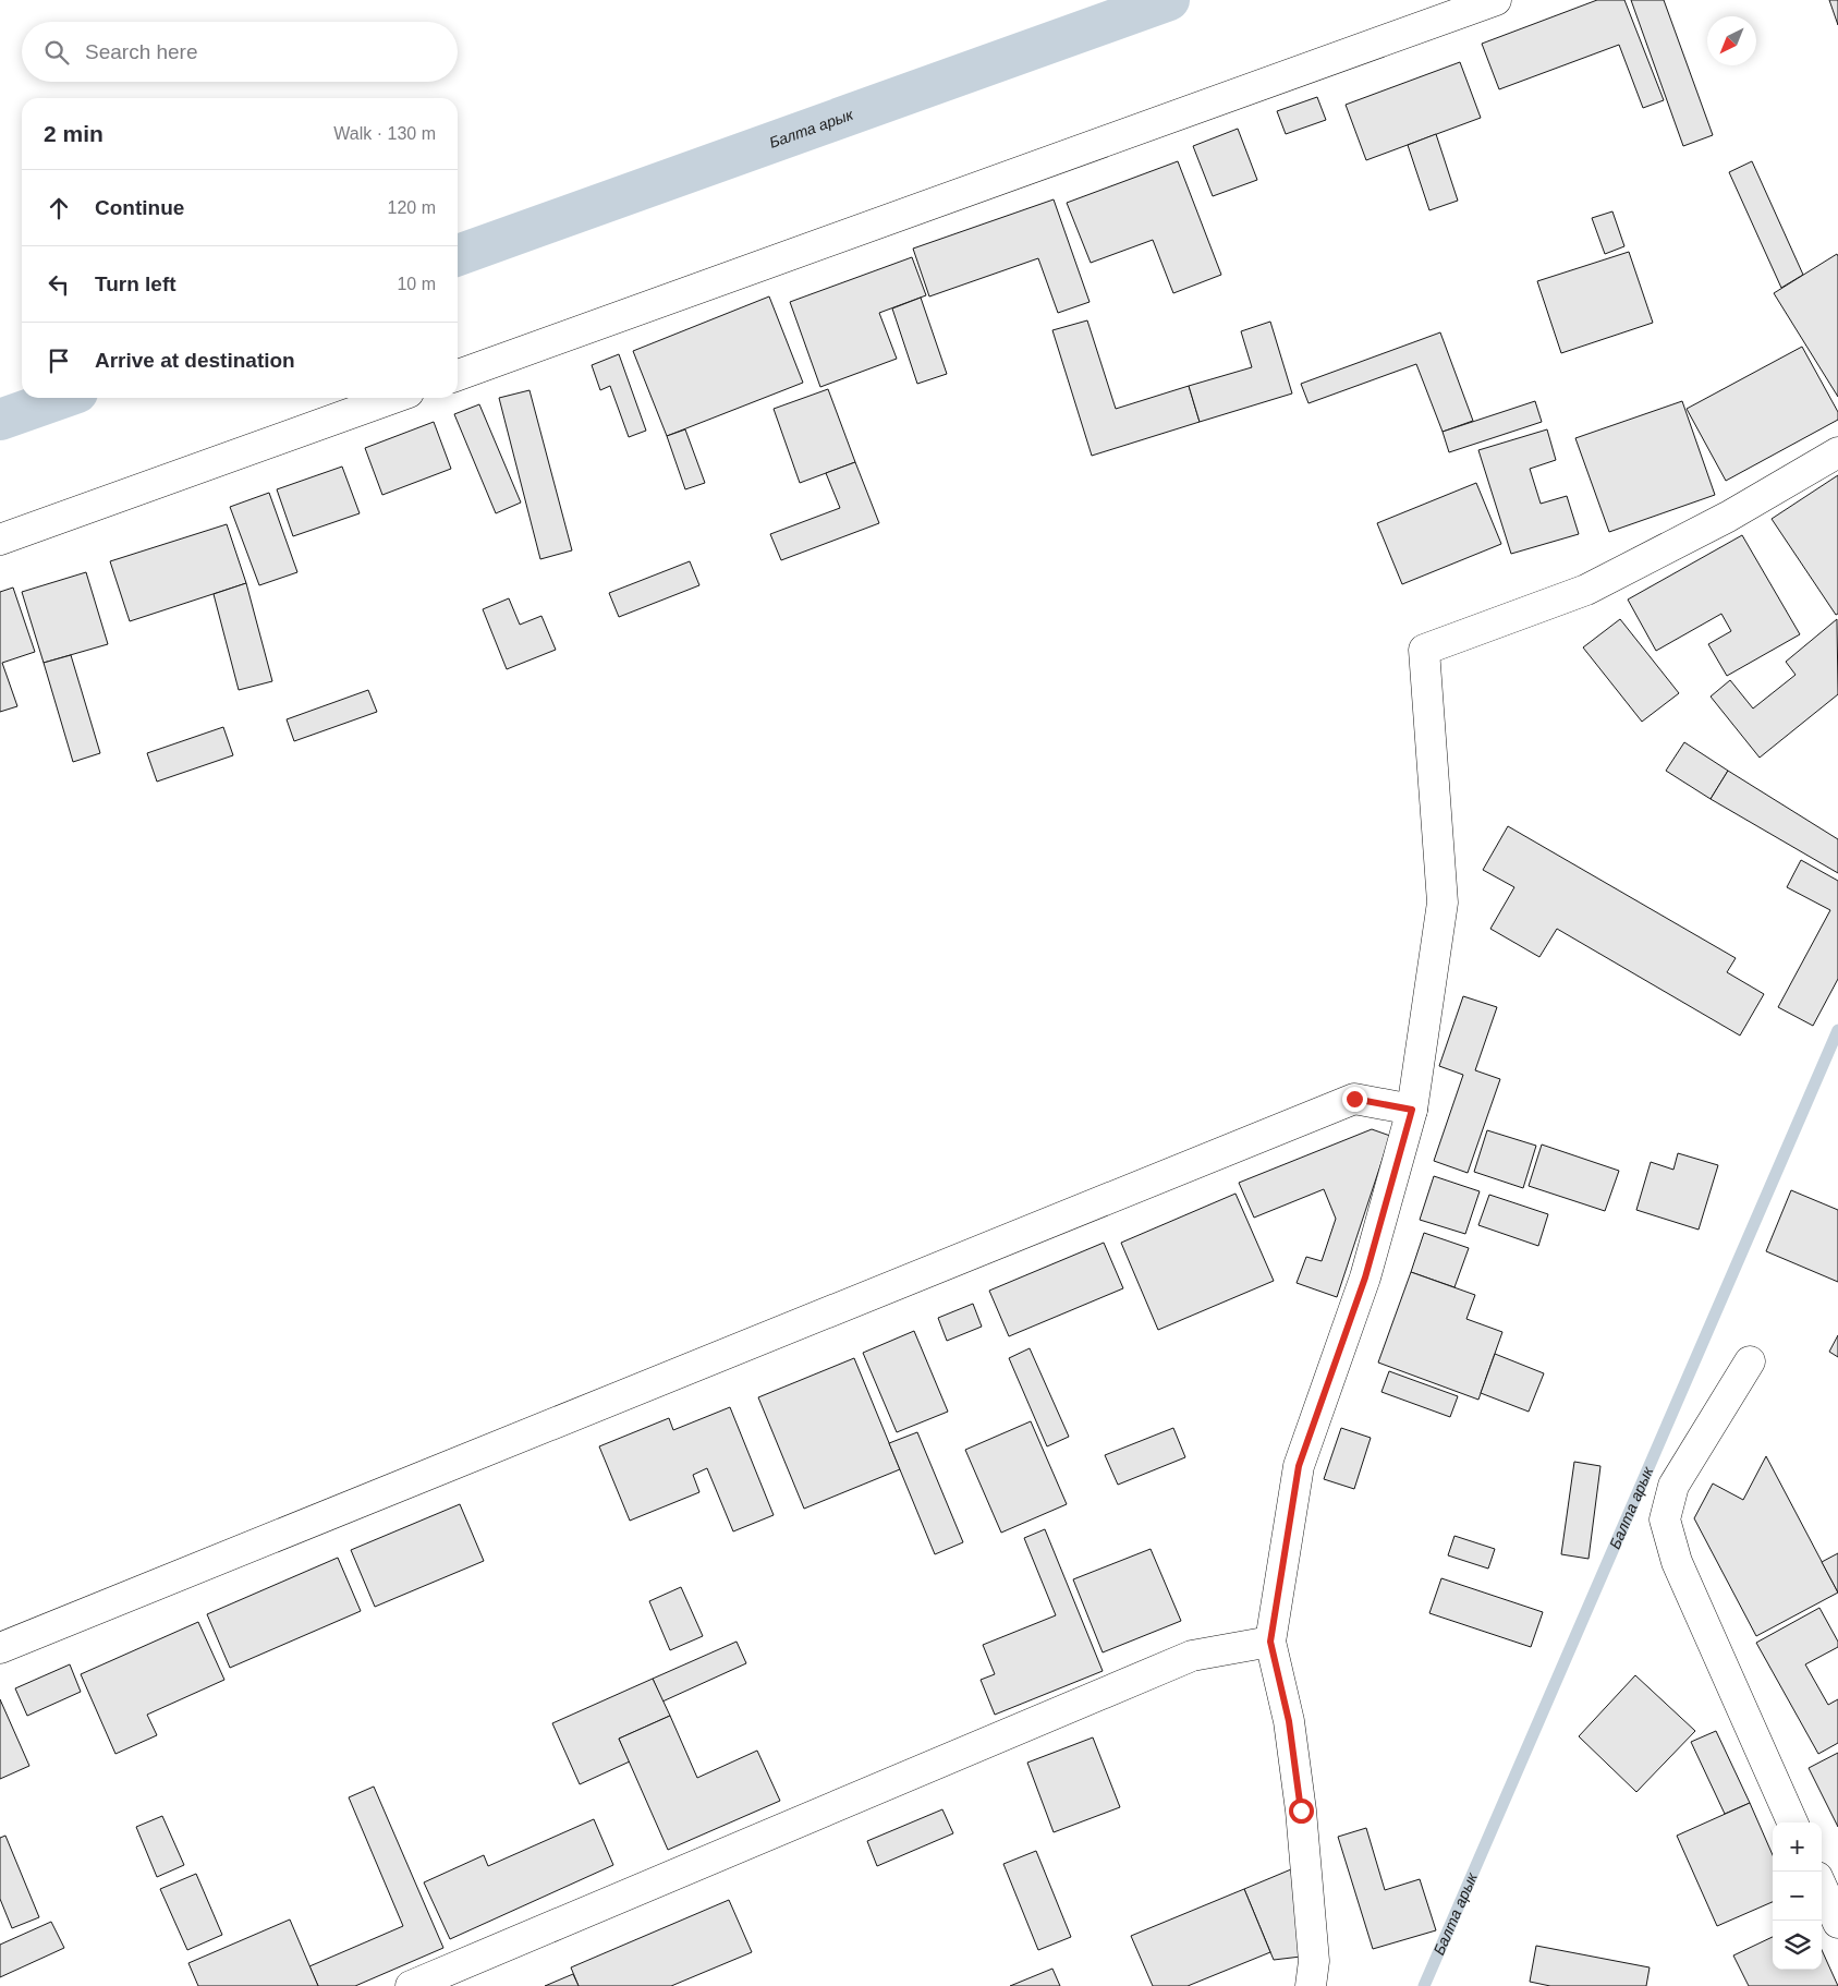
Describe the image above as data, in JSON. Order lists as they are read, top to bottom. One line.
{"water":["Балта арык"],"north":"bottom left","page":{"search":"Search here","heading":["2 min","Walk · 130 m"],"list":[["Continue","120 m"],["Turn left","10 m"],"Arrive at destination"],"map_buttons":["+","−"]}}
